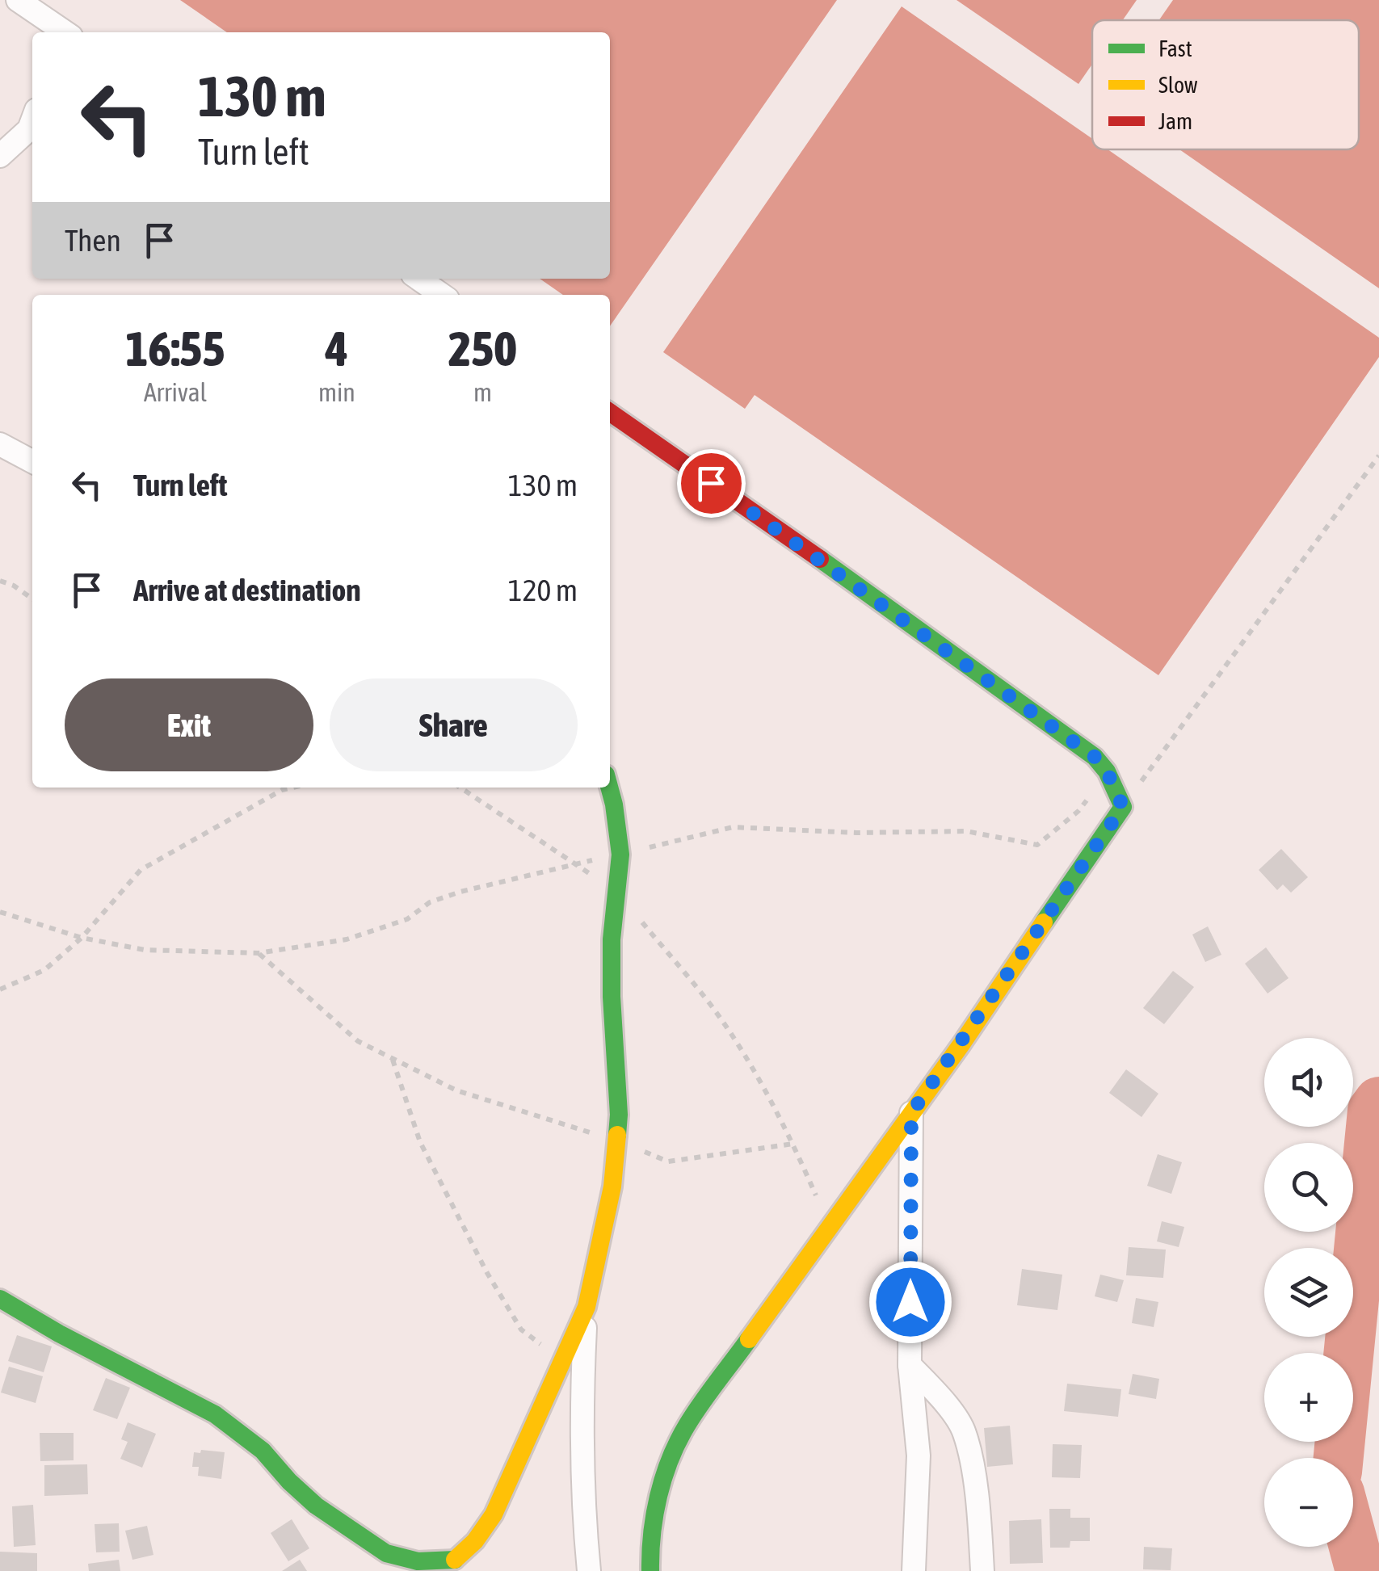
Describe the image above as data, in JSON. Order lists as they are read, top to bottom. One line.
{"legend":["Fast","Slow","Jam"],"page":{"turn":["130 m","Turn left"],"then":"Then","eta":["16:55","Arrival","4","min","250","m"],"list":[{"name":"Turn left","value":"130 m"},{"name":"Arrive at destination","value":"120 m"}],"buttons":["Exit","Share"],"map_buttons":["+","−"]}}
